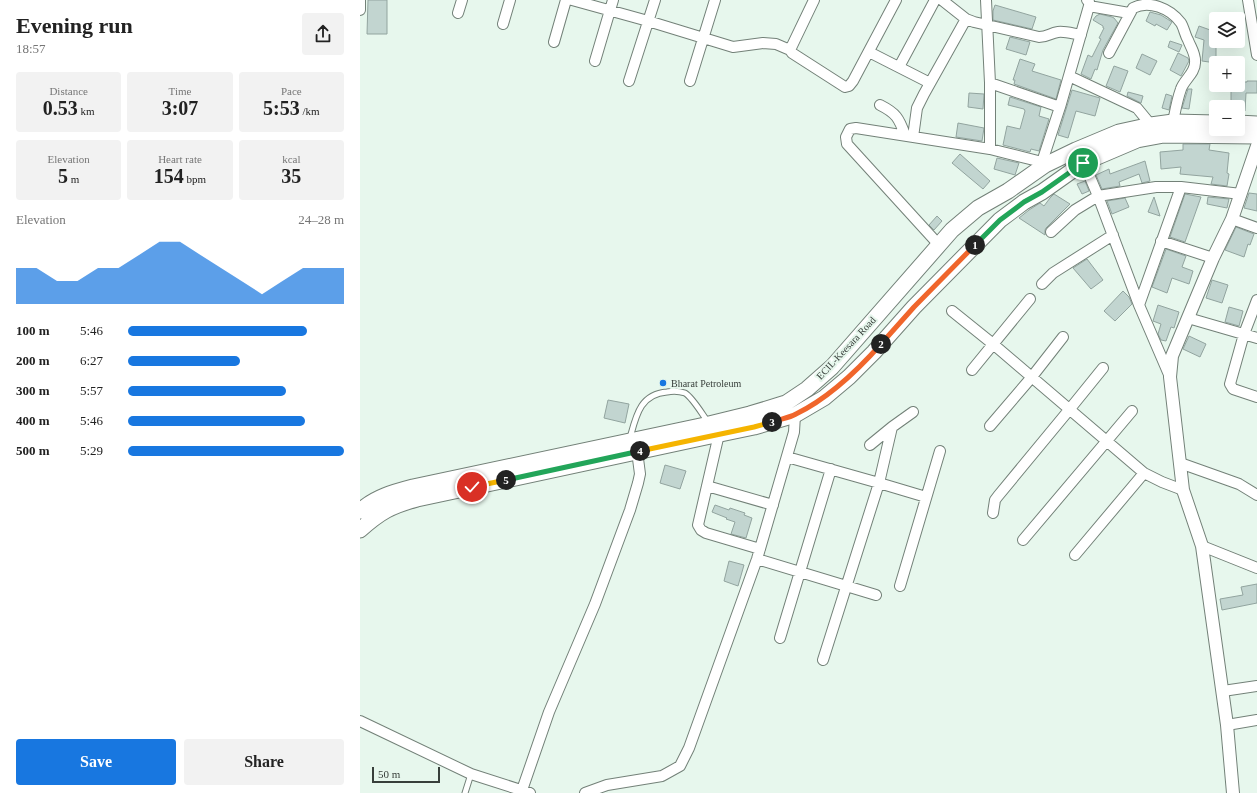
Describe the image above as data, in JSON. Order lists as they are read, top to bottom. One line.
{"streets":{"main road":["ECIL-Keesara Road"]},"places":["Bharat Petroleum"],"scale_bar":"50 m","page":{"heading":["Evening run","18:57"],"map_buttons":["+","−"],"stats":[["Distance","0.53 km"],["Time","3:07"],["Pace","5:53 /km"],["Elevation","5 m"],["Heart rate","154 bpm"],["kcal","35"]],"chart":["Elevation","24–28 m"],"pins":["1","2","3","4","5"],"list":[{"name":"100 m","note":"5:46"},{"name":"200 m","note":"6:27"},{"name":"300 m","note":"5:57"},{"name":"400 m","note":"5:46"},{"name":"500 m","note":"5:29"}],"buttons":["Save","Share"],"scale":"50 m"}}
